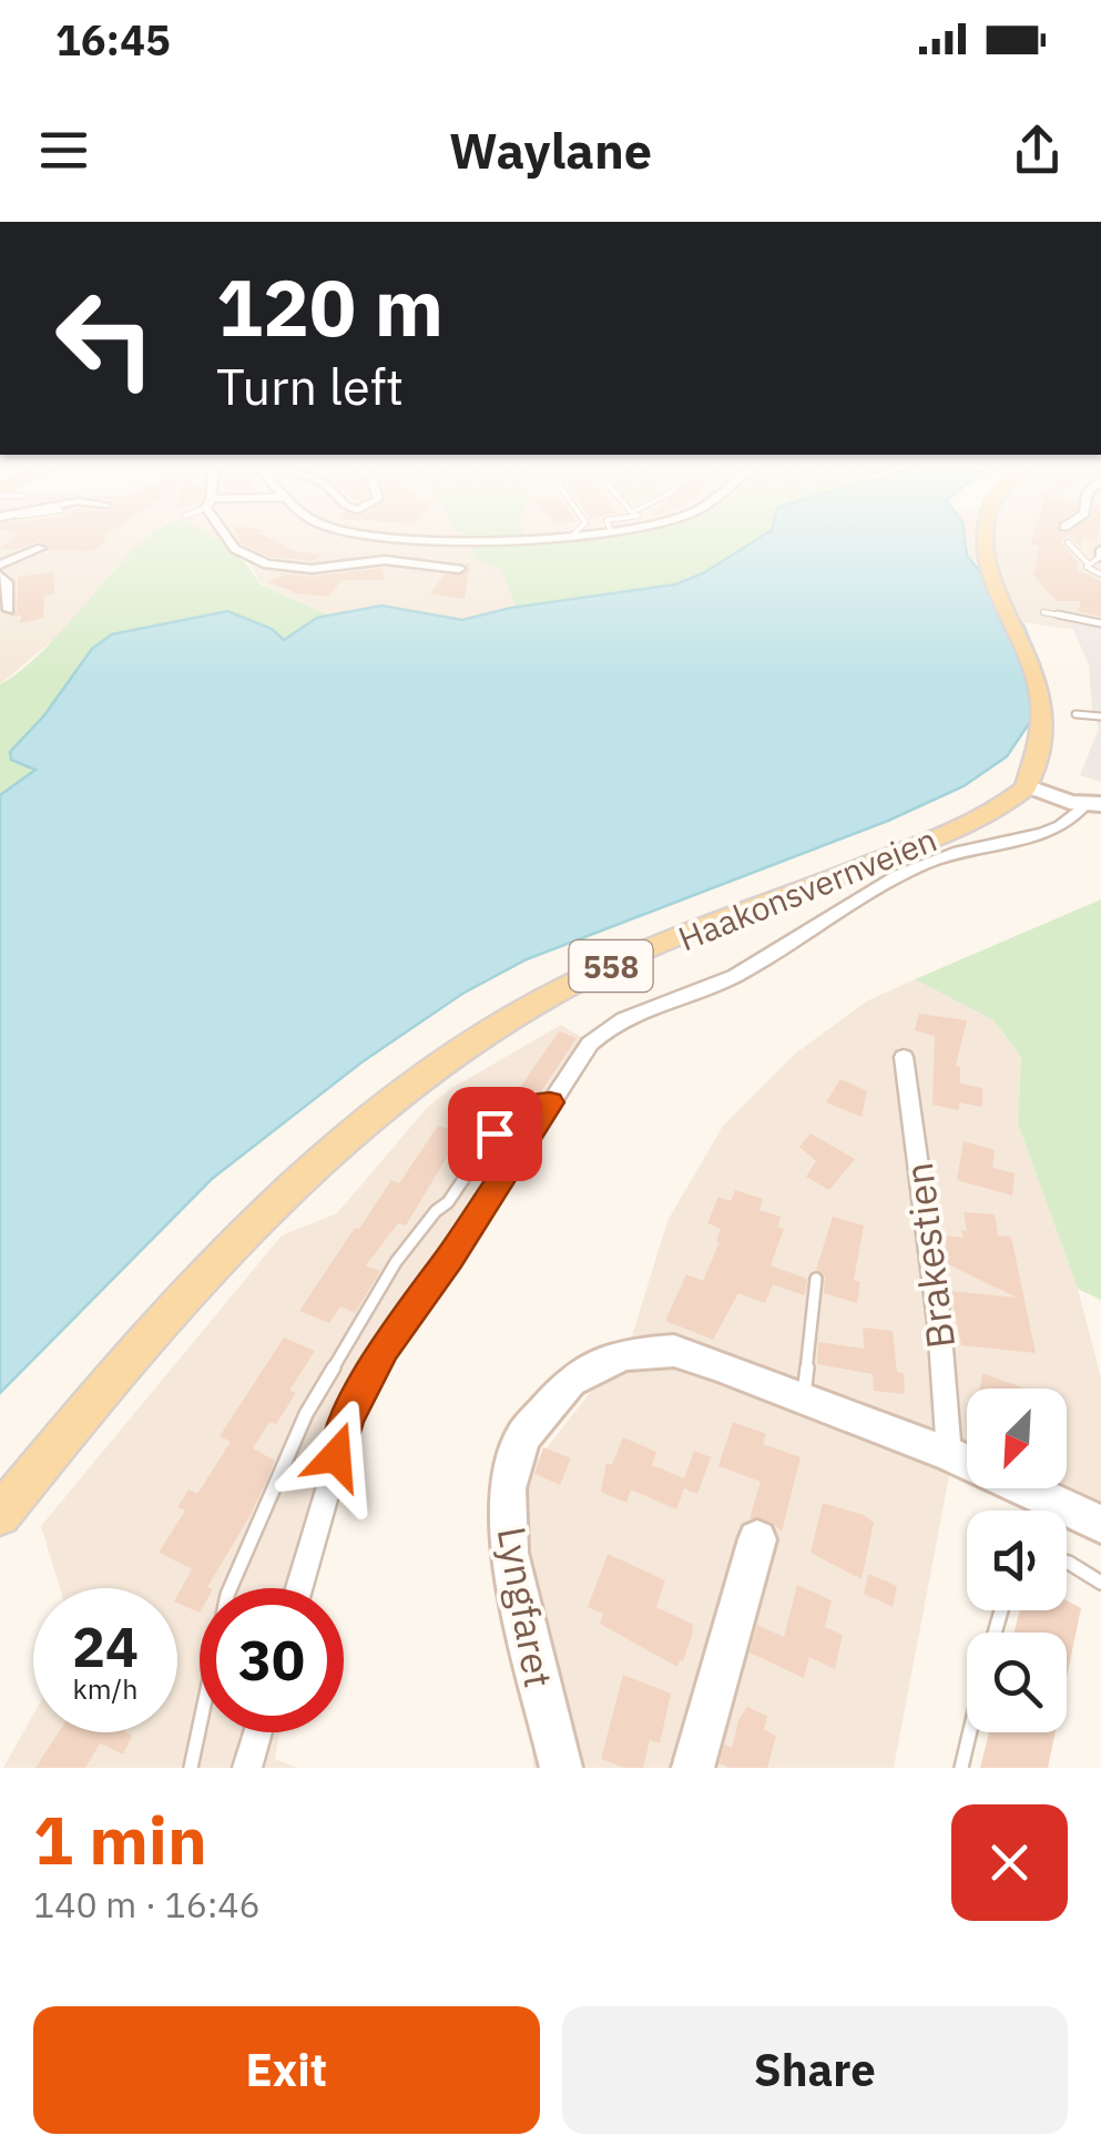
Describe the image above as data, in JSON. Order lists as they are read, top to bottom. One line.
{"streets":{"main road":["Haakonsvernveien","558"],"street":["Brakestien","Lyngfaret"]},"crossings":[["Brakestien","Lyngfaret"]],"north":"bottom left","page":{"status":"16:45","header":"Waylane","turn":["120 m","Turn left"],"speed":"24 km/h","limit":"30","heading":["1 min","140 m · 16:46"],"buttons":["Exit","Share"]}}
